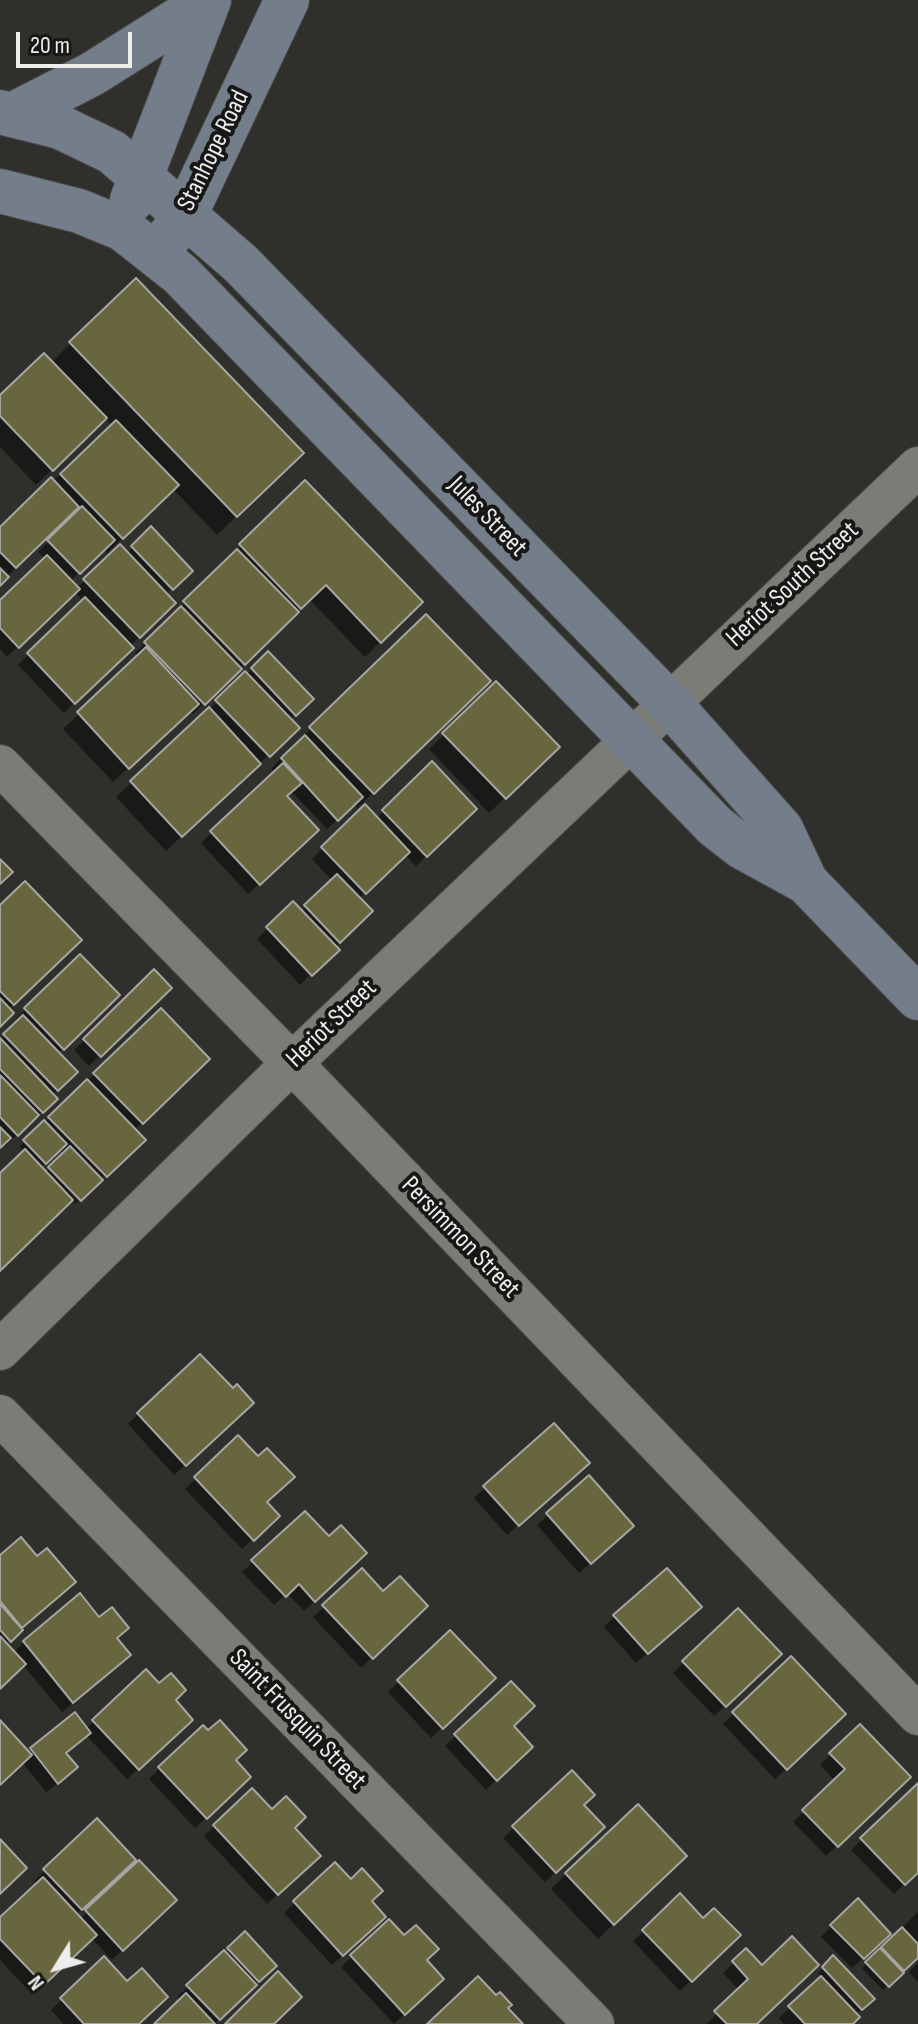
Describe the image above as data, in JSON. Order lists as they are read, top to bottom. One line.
{"streets":{"main road":["Stanhope Road","Jules Street"],"street":["Heriot South Street","Heriot Street","Persimmon Street","Saint Frusquin Street"]},"crossings":[["Stanhope Road","Jules Street"],["Jules Street","Heriot South Street"],["Jules Street","Heriot Street"],["Heriot South Street","Heriot Street"],["Heriot Street","Persimmon Street"]],"scale_bar":"20 m","north":"bottom left"}
